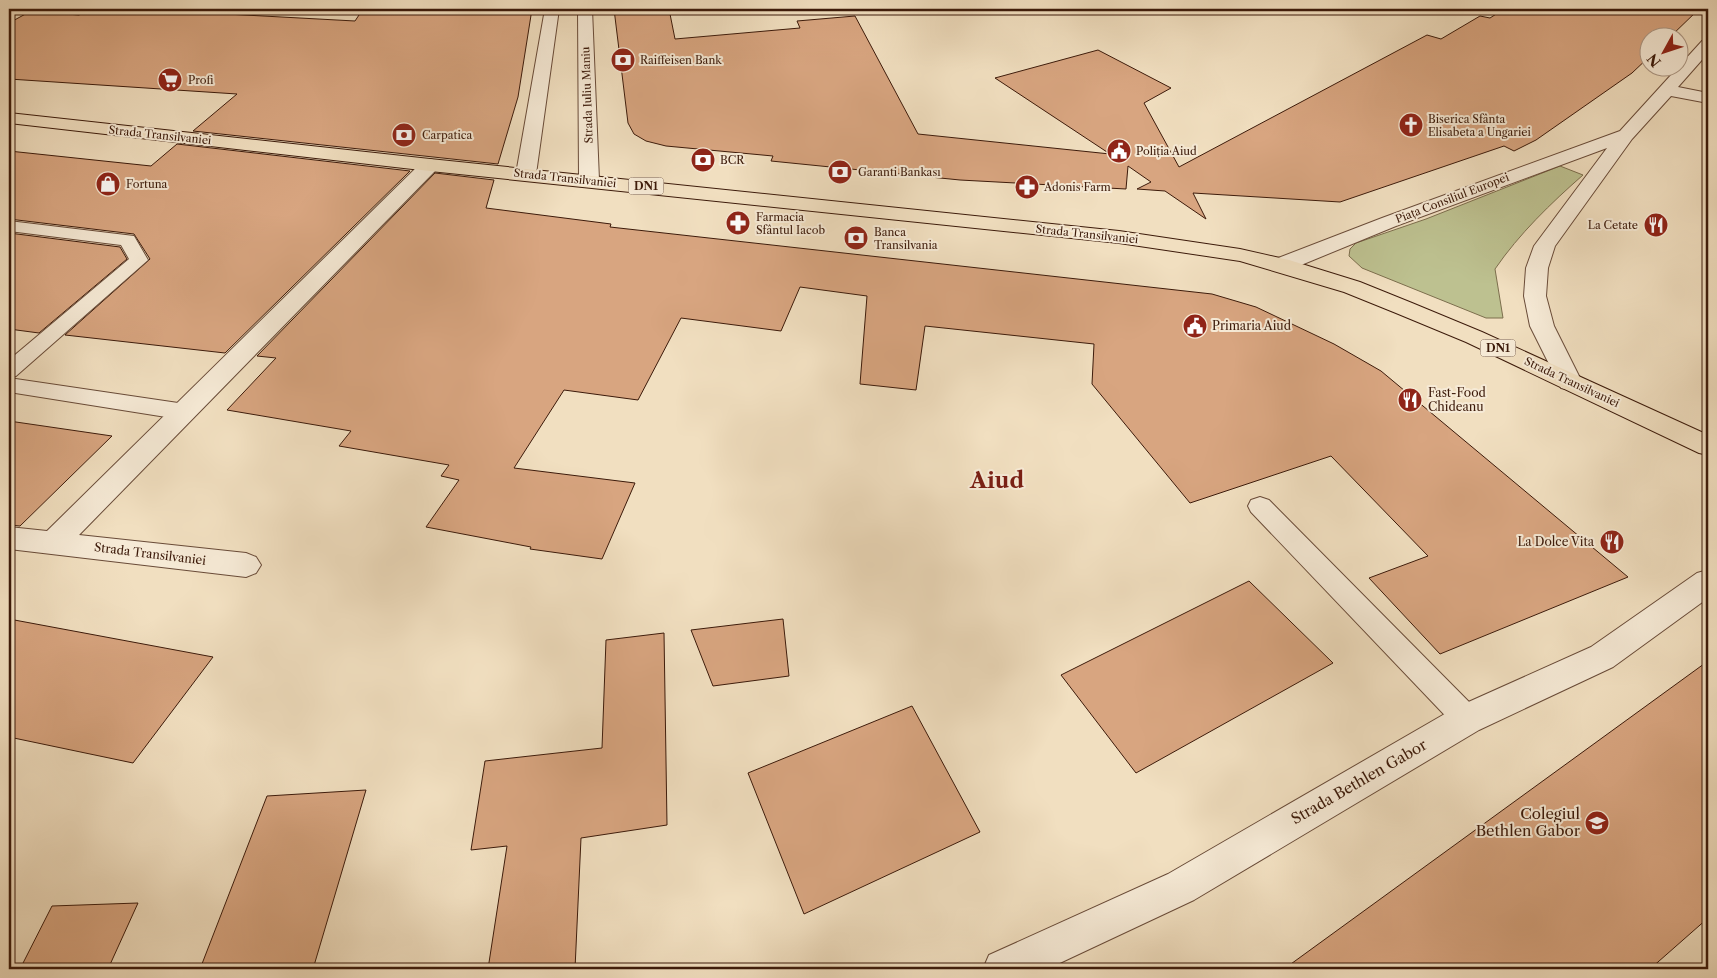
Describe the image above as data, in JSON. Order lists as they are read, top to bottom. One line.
{"streets":{"main road":["Strada Transilvaniei","DN1"],"street":["Strada Iuliu Maniu","Piața Consiliul Europei","Strada Bethlen Gabor"]},"crossings":[["Strada Iuliu Maniu","Strada Transilvaniei"],["Strada Transilvaniei","Piața Consiliul Europei"]],"districts":["Aiud"],"places":{"bank":["Raiffeisen Bank","Carpatica","BCR","Garanti Bankası","Banca Transilvania"],"supermarket":["Profi"],"church":["Biserica Sfânta Elisabeta a Ungariei"],"public building":["Poliția Aiud","Primaria Aiud"],"shop":["Fortuna"],"pharmacy":["Adonis Farm","Farmacia Sfântul Iacob"],"restaurant":["La Cetate","Fast-Food Chideanu","La Dolce Vita"],"school or university":["Colegiul Bethlen Gabor"]},"north":"bottom left"}
